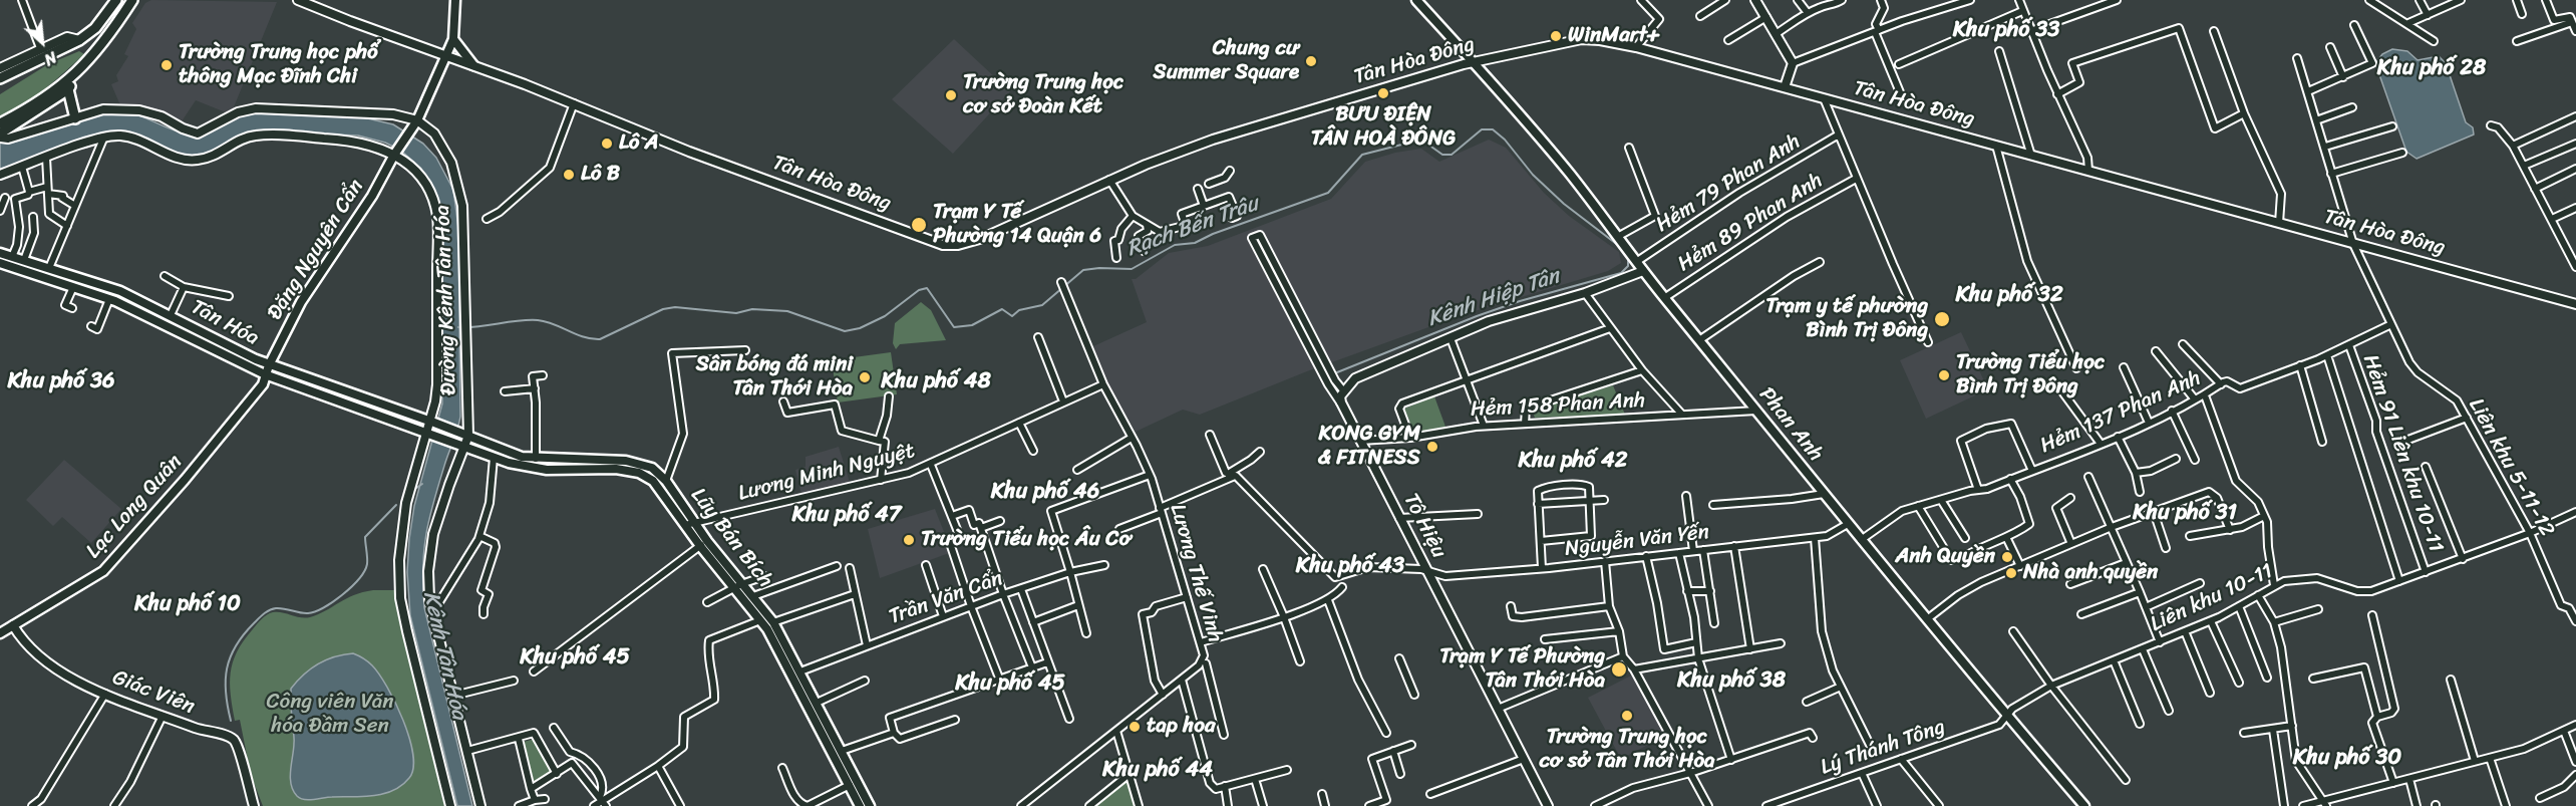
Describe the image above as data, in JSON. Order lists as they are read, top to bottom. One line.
{"streets":{"main road":["Đặng Nguyên Cẩn","Tân Hóa","Phan Anh","Lạc Long Quân","Lũy Bán Bích"],"street":["Tân Hòa Đông","Hẻm 79 Phan Anh","Hẻm 89 Phan Anh","Đường Kênh Tân Hóa","Hẻm 158 Phan Anh","Hẻm 137 Phan Anh","Hẻm 91 Liên khu 10-11","Liên khu 5-11-12","Lương Minh Nguyệt","Tô Hiệu","Nguyễn Văn Yến","Lương Thế Vinh","Trần Văn Cẩn","Liên khu 10-11","Giác Viên","Lý Thánh Tông"]},"crossings":[["Tân Hòa Đông","Phan Anh"],["Tân Hòa Đông","Liên khu 5-11-12"],["Hẻm 79 Phan Anh","Phan Anh"],["Hẻm 89 Phan Anh","Phan Anh"],["Đặng Nguyên Cẩn","Đường Kênh Tân Hóa"],["Đặng Nguyên Cẩn","Tân Hóa"],["Đặng Nguyên Cẩn","Lạc Long Quân"],["Đường Kênh Tân Hóa","Tân Hóa"],["Đường Kênh Tân Hóa","Lũy Bán Bích"],["Tân Hóa","Lạc Long Quân"],["Tân Hóa","Lũy Bán Bích"],["Hẻm 158 Phan Anh","Phan Anh"],["Hẻm 158 Phan Anh","Tô Hiệu"],["Hẻm 137 Phan Anh","Phan Anh"],["Hẻm 137 Phan Anh","Hẻm 91 Liên khu 10-11"],["Hẻm 137 Phan Anh","Liên khu 5-11-12"],["Phan Anh","Nguyễn Văn Yến"],["Phan Anh","Liên khu 10-11"],["Phan Anh","Lý Thánh Tông"],["Hẻm 91 Liên khu 10-11","Liên khu 10-11"],["Liên khu 5-11-12","Liên khu 10-11"],["Lương Minh Nguyệt","Lũy Bán Bích"],["Lương Minh Nguyệt","Lương Thế Vinh"],["Lạc Long Quân","Giác Viên"],["Tô Hiệu","Nguyễn Văn Yến"],["Lũy Bán Bích","Trần Văn Cẩn"],["Liên khu 10-11","Lý Thánh Tông"]],"districts":["Khu phố 33","Khu phố 28","Khu phố 32","Khu phố 36","Khu phố 48","Khu phố 42","Khu phố 46","Khu phố 31","Khu phố 47","Khu phố 43","Khu phố 10","Khu phố 45","Khu phố 38","Khu phố 45","Khu phố 30","Khu phố 44"],"water":["Rạch Bến Trâu","Kênh Hiệp Tân","Kênh Tân Hóa"],"parks":["Công viên Văn hóa Đầm Sen"],"places":["WinMart+","Chung cư Summer Square","Trường Trung học phổ thông Mạc Đĩnh Chi","BƯU ĐIỆN TÂN HOÀ ĐÔNG","Trường Trung học cơ sở Đoàn Kết","Lô A","Lô B","Trạm Y Tế Phường 14 Quận 6","Trạm y tế phường Bình Trị Đông","Trường Tiểu học Bình Trị Đông","Sân bóng đá mini Tân Thới Hòa","KONG GYM & FITNESS","Trường Tiểu học Âu Cơ","Anh Quyền","Nhà anh quyền","Trạm Y Tế Phường Tân Thới Hòa","Trường Trung học cơ sở Tân Thới Hòa","tap hoa"],"north":"bottom right"}
